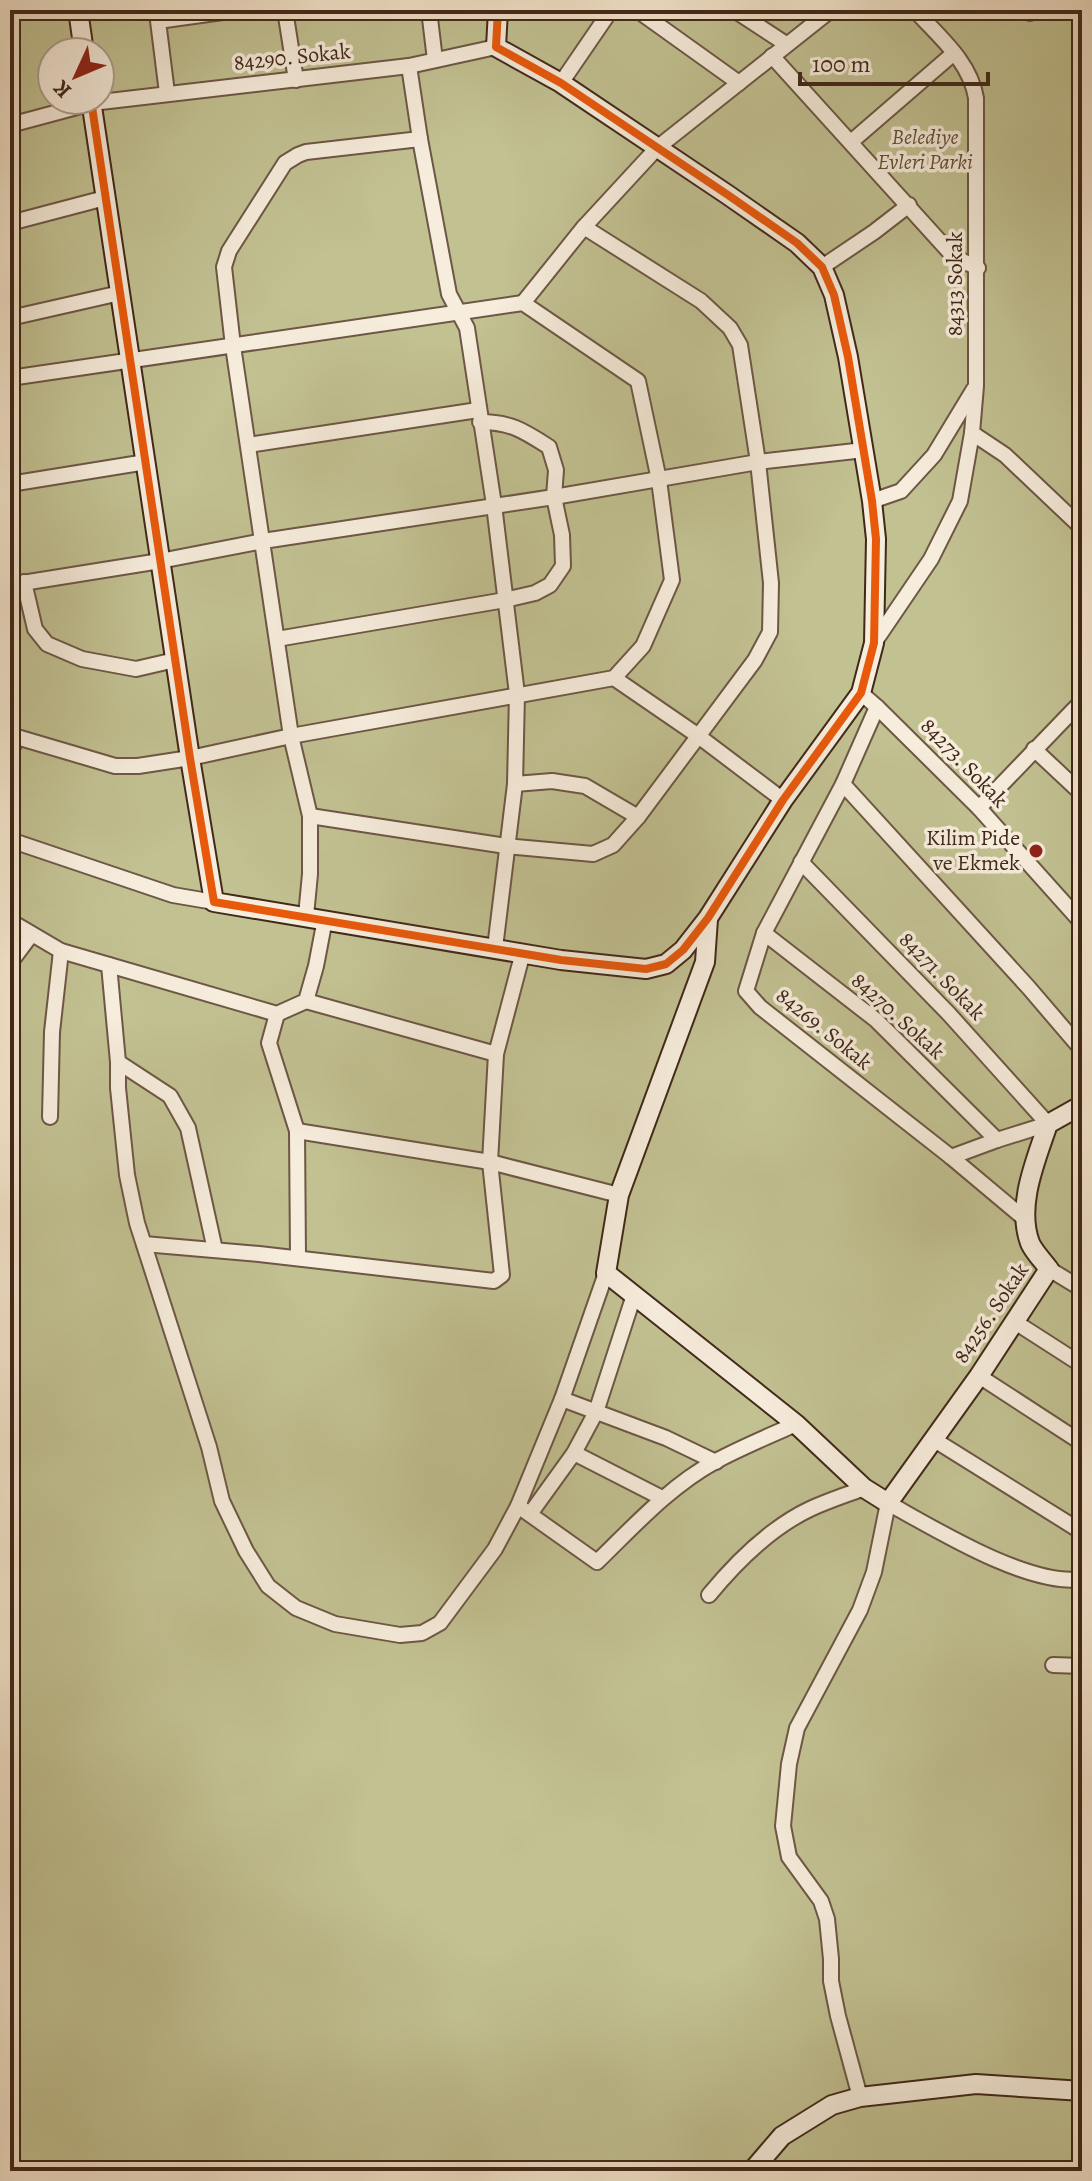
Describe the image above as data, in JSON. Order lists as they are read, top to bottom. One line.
{"streets":{"street":["84290. Sokak","84313 Sokak","84273. Sokak","84271. Sokak","84270. Sokak","84269. Sokak","84256. Sokak"]},"crossings":[["84273. Sokak","84269. Sokak"],["84271. Sokak","84269. Sokak"],["84271. Sokak","84256. Sokak"],["84270. Sokak","84269. Sokak"],["84269. Sokak","84256. Sokak"]],"parks":["Belediye Evleri Parki"],"places":["Kilim Pide ve Ekmek"],"scale_bar":"100 m","north":"bottom left"}
